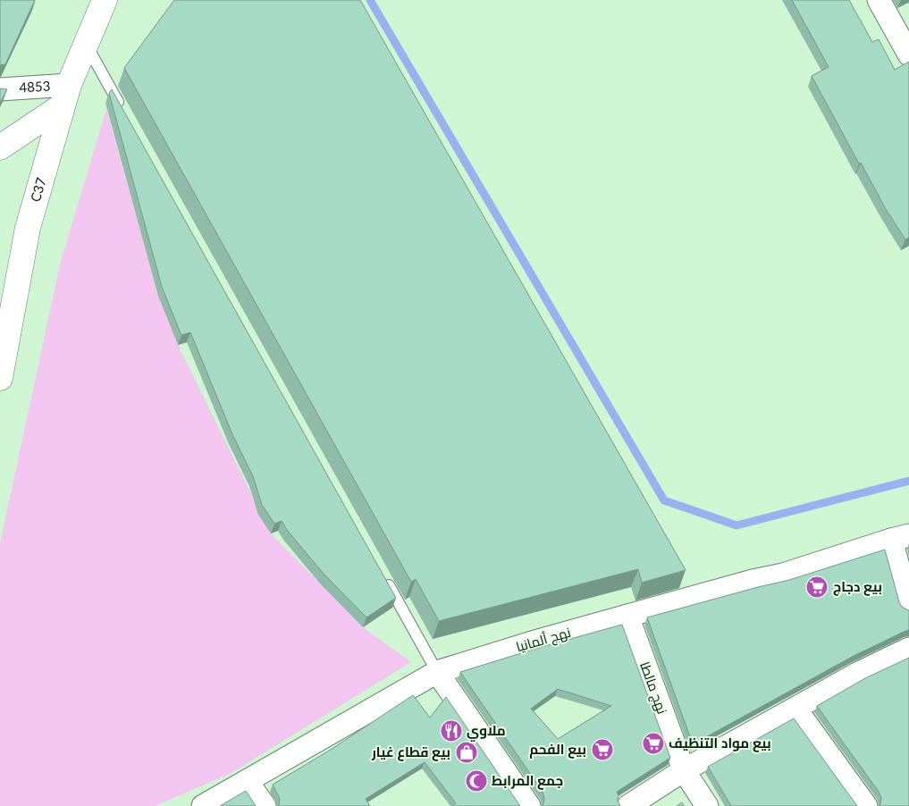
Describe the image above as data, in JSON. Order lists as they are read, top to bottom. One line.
{"streets":{"main road":["C37"],"street":["4853","نهج ألمانيا","نهج مالطا"]},"crossings":[["4853","C37"],["نهج ألمانيا","نهج مالطا"]],"places":{"supermarket":["بيع دجاج","بيع مواد التنظيف","بيع الفحم"],"restaurant":["ملاوي"],"shop":["بيع قطاع غيار"],"mosque":["جمع المرابط"]}}
